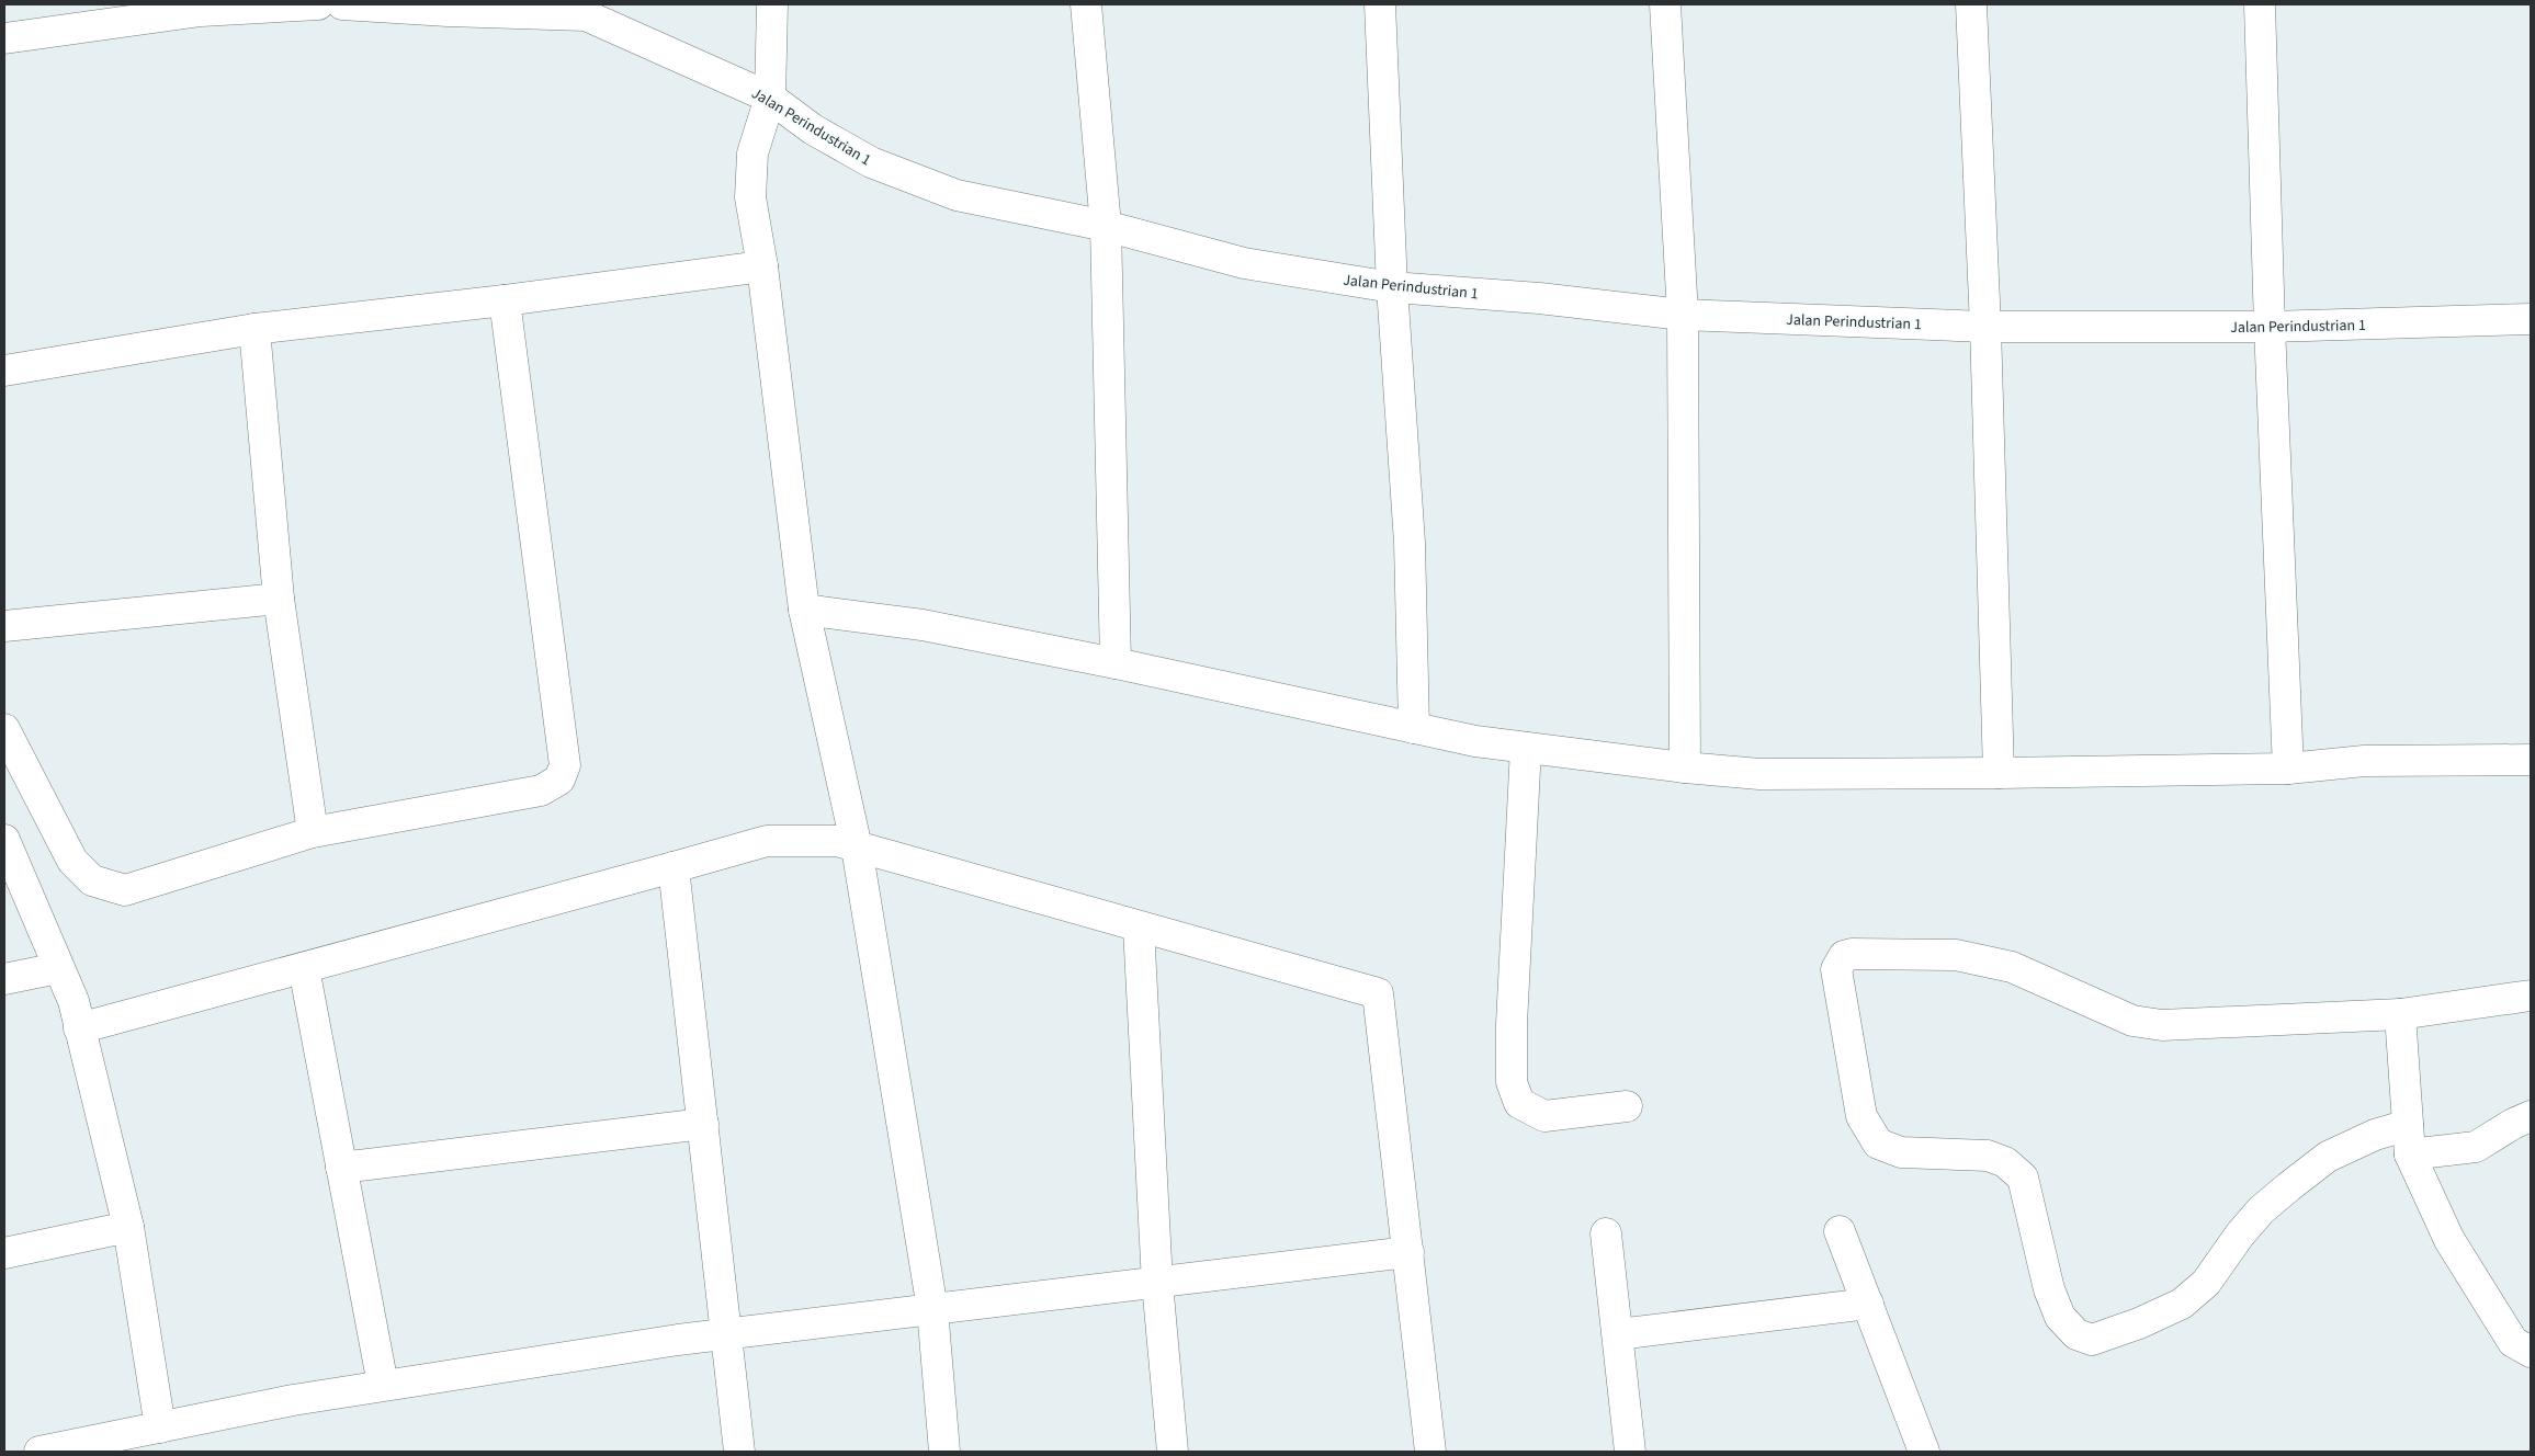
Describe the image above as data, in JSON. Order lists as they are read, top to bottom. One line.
{"streets":{"street":["Jalan Perindustrian 1"]}}
